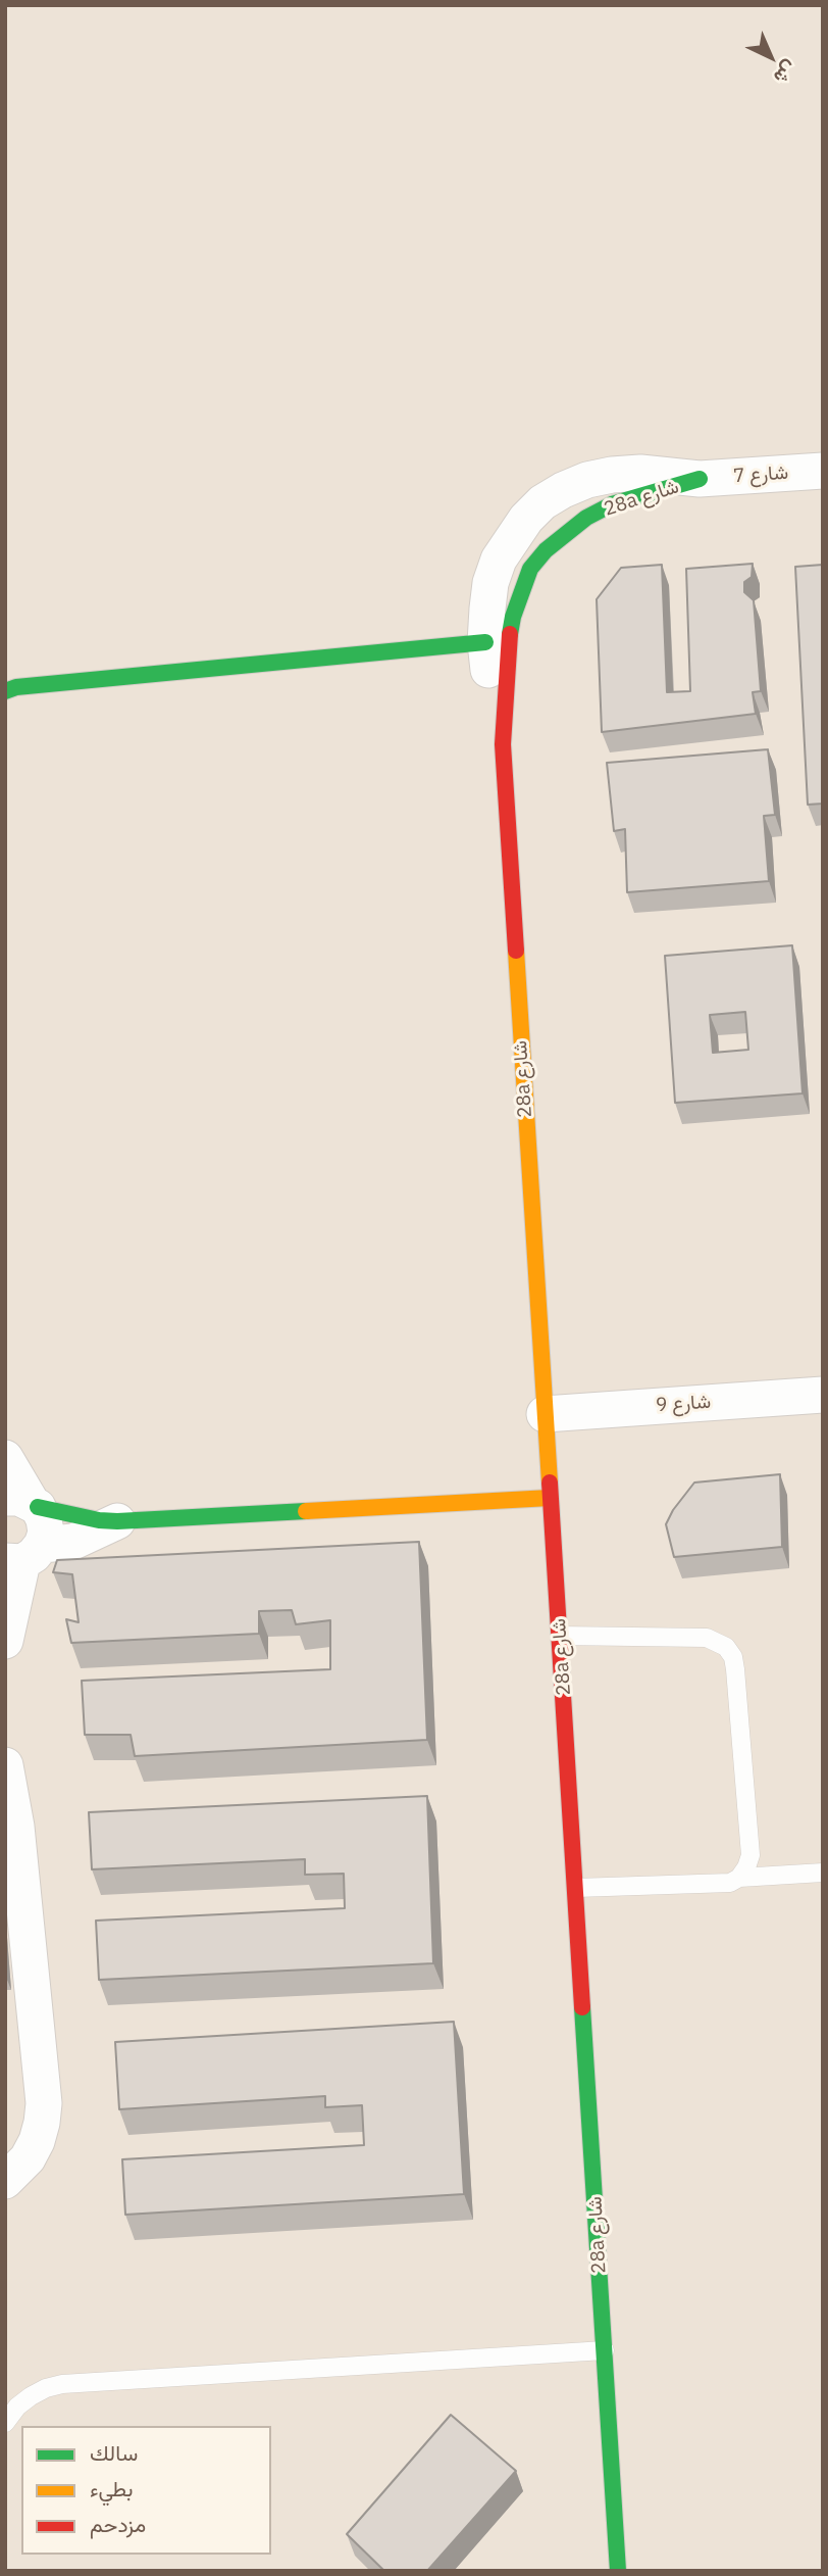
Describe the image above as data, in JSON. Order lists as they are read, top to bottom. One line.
{"streets":{"street":["شارع 7","28a شارع","شارع 9"]},"crossings":[["شارع 7","28a شارع"],["28a شارع","شارع 9"]],"legend":["سالك","بطيء","مزدحم"],"north":"bottom right"}
